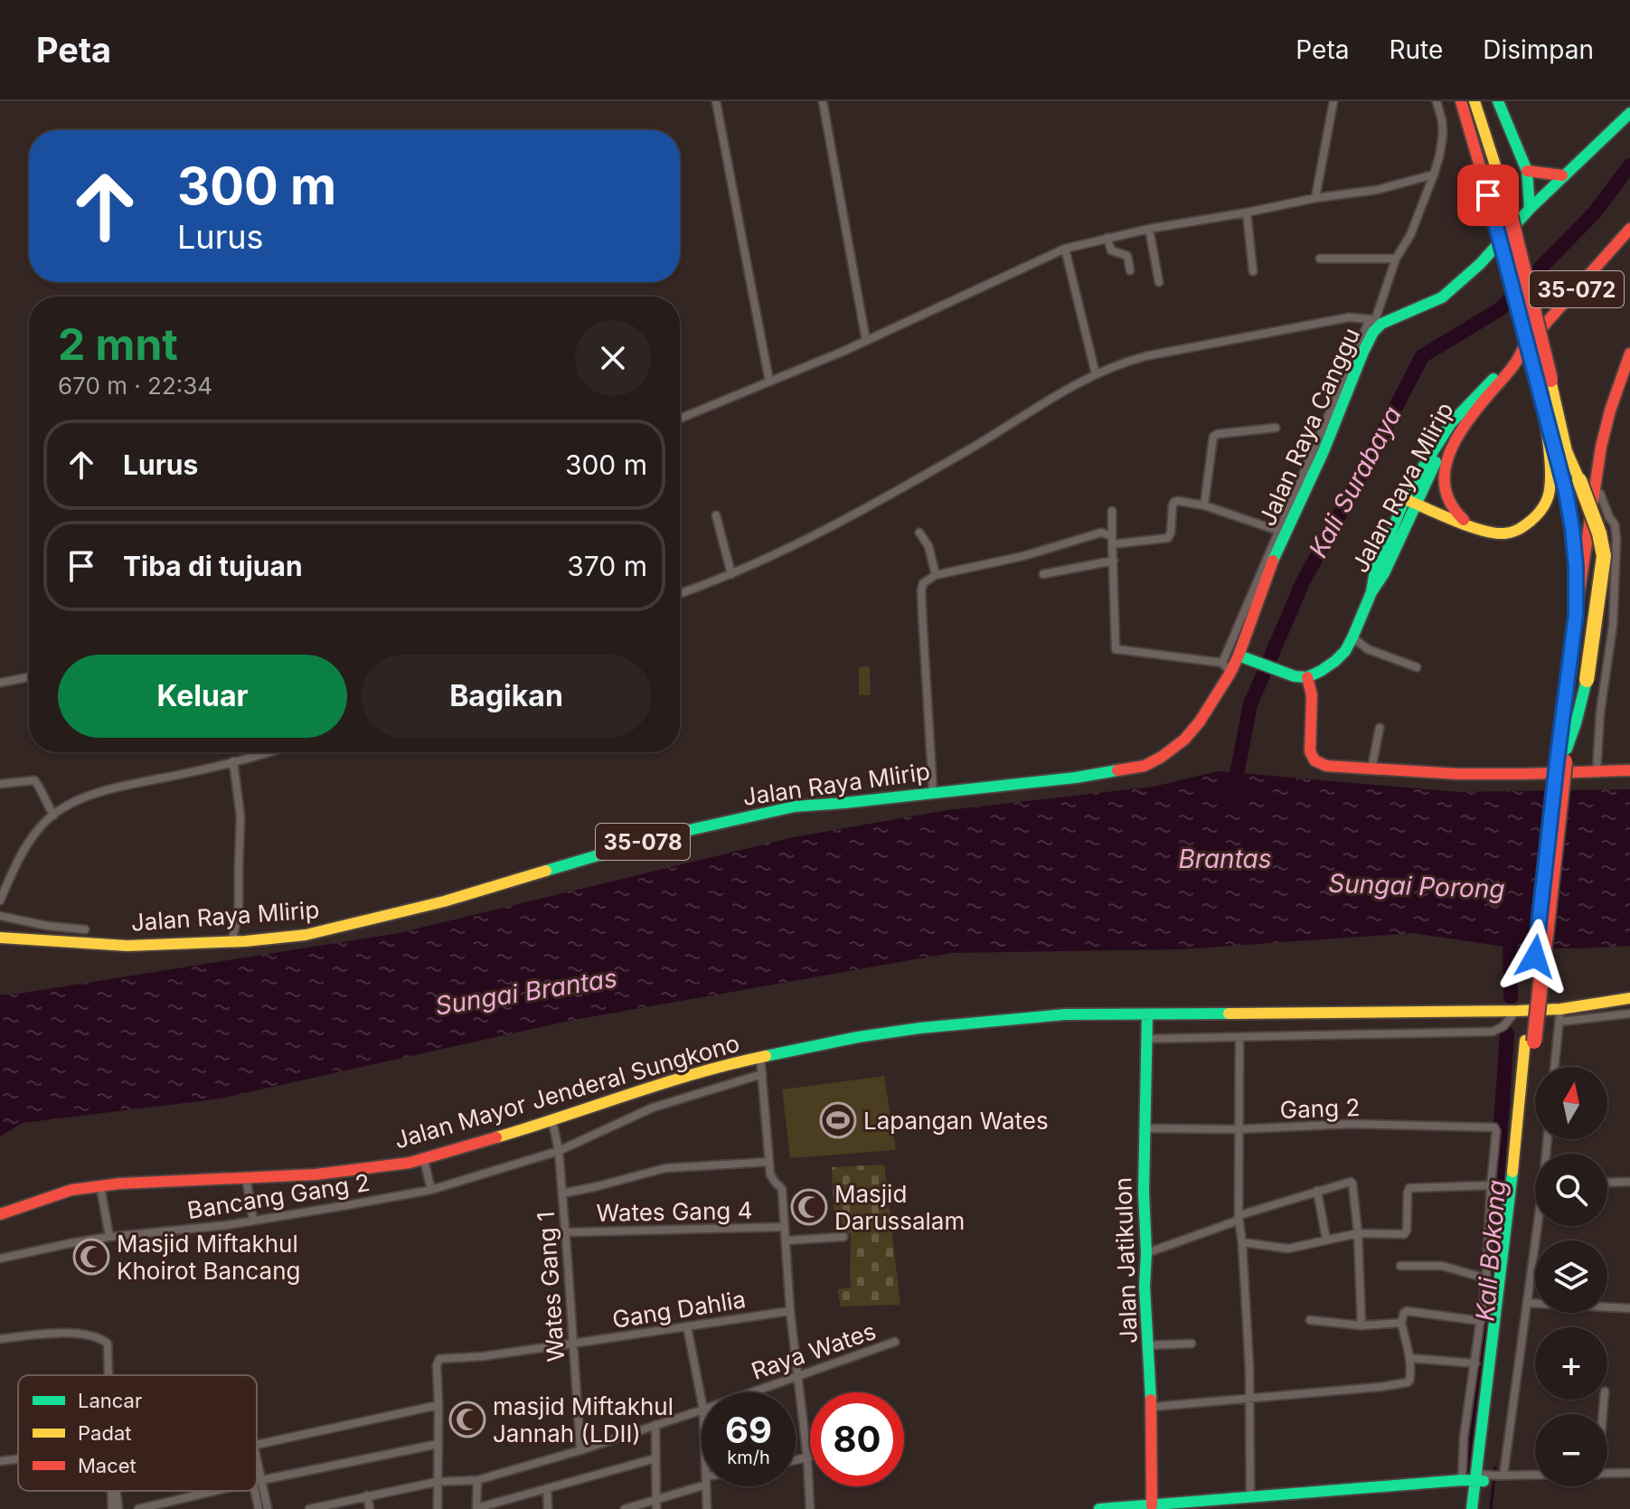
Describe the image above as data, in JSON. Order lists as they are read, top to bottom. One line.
{"streets":{"main road":["35-072","Jalan Raya Canggu","Jalan Raya Mlirip","35-078","Jalan Mayor Jenderal Sungkono","Jalan Jatikulon"],"street":["Gang 2","Bancang Gang 2","Wates Gang 4","Wates Gang 1","Gang Dahlia","Raya Wates"]},"crossings":[["Jalan Raya Canggu","Jalan Raya Mlirip"],["Jalan Mayor Jenderal Sungkono","Jalan Jatikulon"],["Jalan Mayor Jenderal Sungkono","Wates Gang 1"],["Gang 2","Jalan Jatikulon"],["Bancang Gang 2","Wates Gang 1"],["Wates Gang 4","Wates Gang 1"],["Wates Gang 1","Gang Dahlia"],["Wates Gang 1","Raya Wates"]],"water":["Kali Surabaya","Brantas","Sungai Porong","Sungai Brantas","Kali Bokong"],"places":{"sports":["Lapangan Wates"],"mosque":["Masjid Darussalam","Masjid Miftakhul Khoirot Bancang","masjid Miftakhul Jannah (LDII)"]},"legend":["Lancar","Padat","Macet"],"north":"top","page":{"header":"Peta","nav":["Peta","Rute","Disimpan"],"turn":["300 m","Lurus"],"heading":["2 mnt","670 m · 22:34"],"list":[{"name":"Lurus","value":"300 m"},{"name":"Tiba di tujuan","value":"370 m"}],"buttons":["Keluar","Bagikan"],"map_buttons":["+","−"],"speed":"69 km/h","limit":"80"}}
